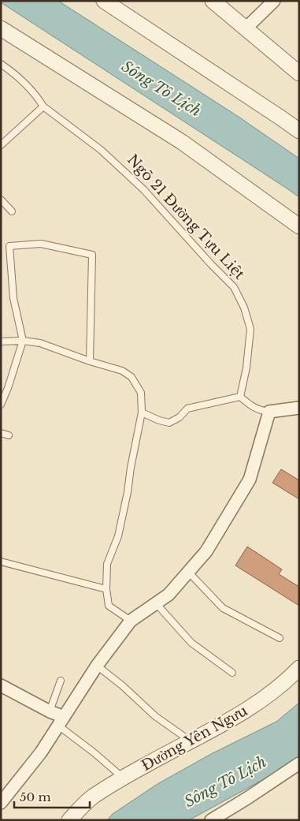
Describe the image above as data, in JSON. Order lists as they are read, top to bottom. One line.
{"streets":{"street":["Đường Yên Ngưu"],"lane":["Ngõ 21 Đường Tựu Liệt"]},"water":["Sông Tô Lịch"],"scale_bar":"50 m"}
